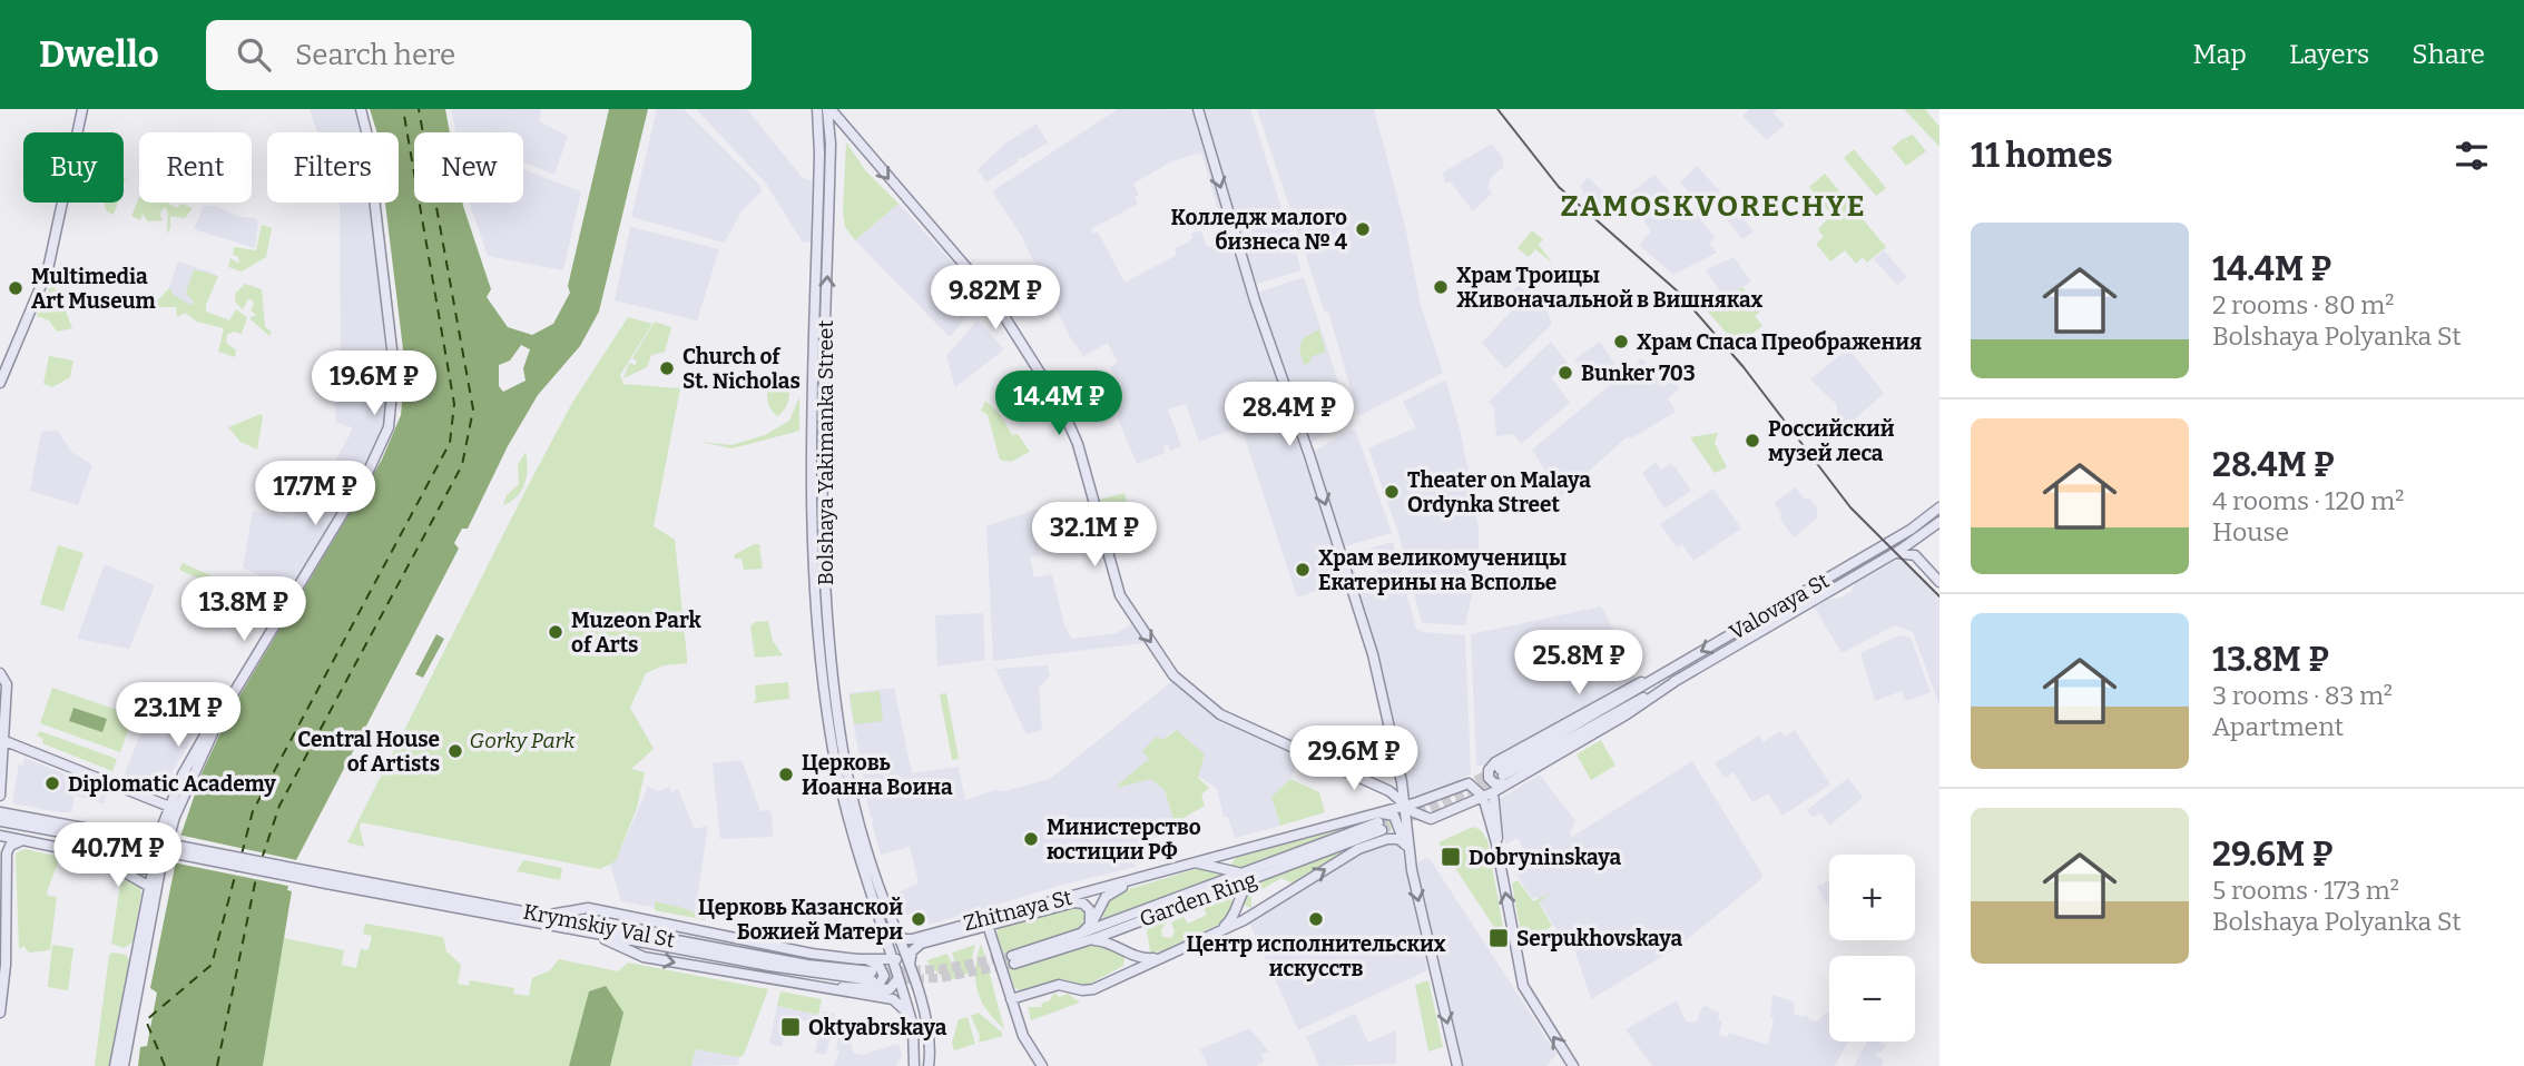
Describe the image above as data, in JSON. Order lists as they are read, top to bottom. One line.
{"streets":{"main road":["Bolshaya Yakimanka Street","Valovaya St","Garden Ring","Zhitnaya St","Krymskiy Val St"]},"crossings":[["Bolshaya Yakimanka Street","Zhitnaya St"]],"districts":["ZAMOSKVORECHYE"],"parks":["Gorky Park"],"places":{"other":["Колледж малого бизнеса № 4","Храм Троицы Живоначальной в Вишняках","Multimedia Art Museum","Храм Спаса Преображения","Church of St. Nicholas","Bunker 703","Российский музей леса","Theater on Malaya Ordynka Street","Храм великомученицы Екатерины на Всполье","Muzeon Park of Arts","Central House of Artists","Церковь Иоанна Воина","Diplomatic Academy","Министерство юстиции РФ","Церковь Казанской Божией Матери","Центр исполнительских искусств"],"transit":["Dobryninskaya","Serpukhovskaya","Oktyabrskaya"]},"page":{"header":"Dwello","search":"Search here","nav":["Map","Layers","Share"],"heading":"11 homes","chip":["Buy","Rent","Filters","New"],"list":[{"name":"14.4M ₽","note":"2 rooms · 80 m² · Bolshaya Polyanka St"},{"name":"28.4M ₽","note":"4 rooms · 120 m² · House"},{"name":"13.8M ₽","note":"3 rooms · 83 m² · Apartment"},{"name":"29.6M ₽","note":"5 rooms · 173 m² · Bolshaya Polyanka St"}],"price":["9.82M ₽","19.6M ₽","14.4M ₽","28.4M ₽","17.7M ₽","32.1M ₽","13.8M ₽","25.8M ₽","23.1M ₽","29.6M ₽","40.7M ₽"],"map_buttons":["+","−"]}}
